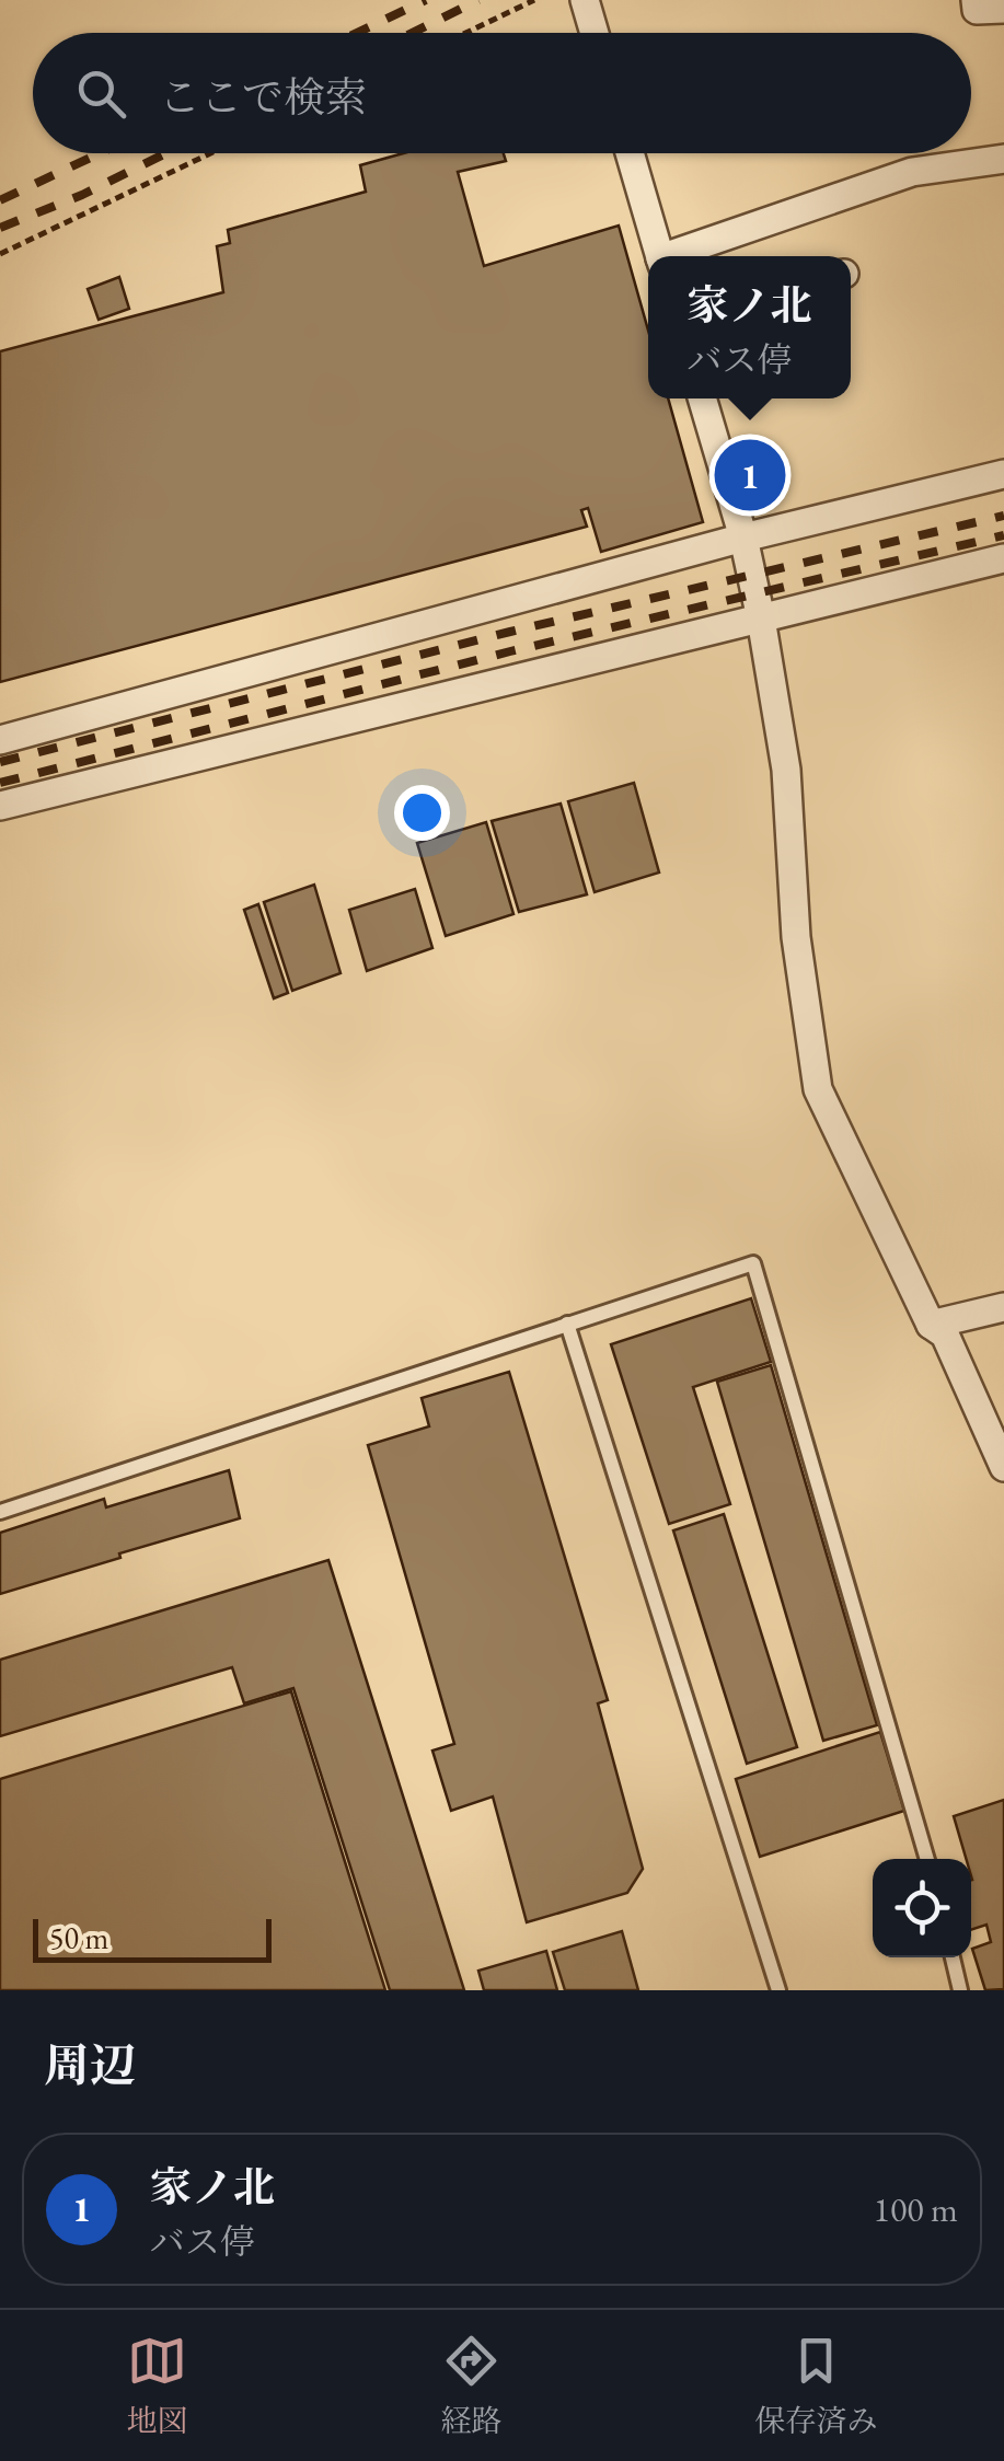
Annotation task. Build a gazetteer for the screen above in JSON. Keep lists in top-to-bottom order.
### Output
{
  "scale_bar": "50 m",
  "page": {
    "search": "ここで検索",
    "popup": ["家ノ北", "バス停"],
    "pins": "1",
    "scale": "50 m",
    "heading": "周辺",
    "list": [
      {
        "mark": "1",
        "name": "家ノ北",
        "note": "バス停",
        "value": "100 m"
      }
    ],
    "nav": ["地図", "経路", "保存済み"]
  }
}
